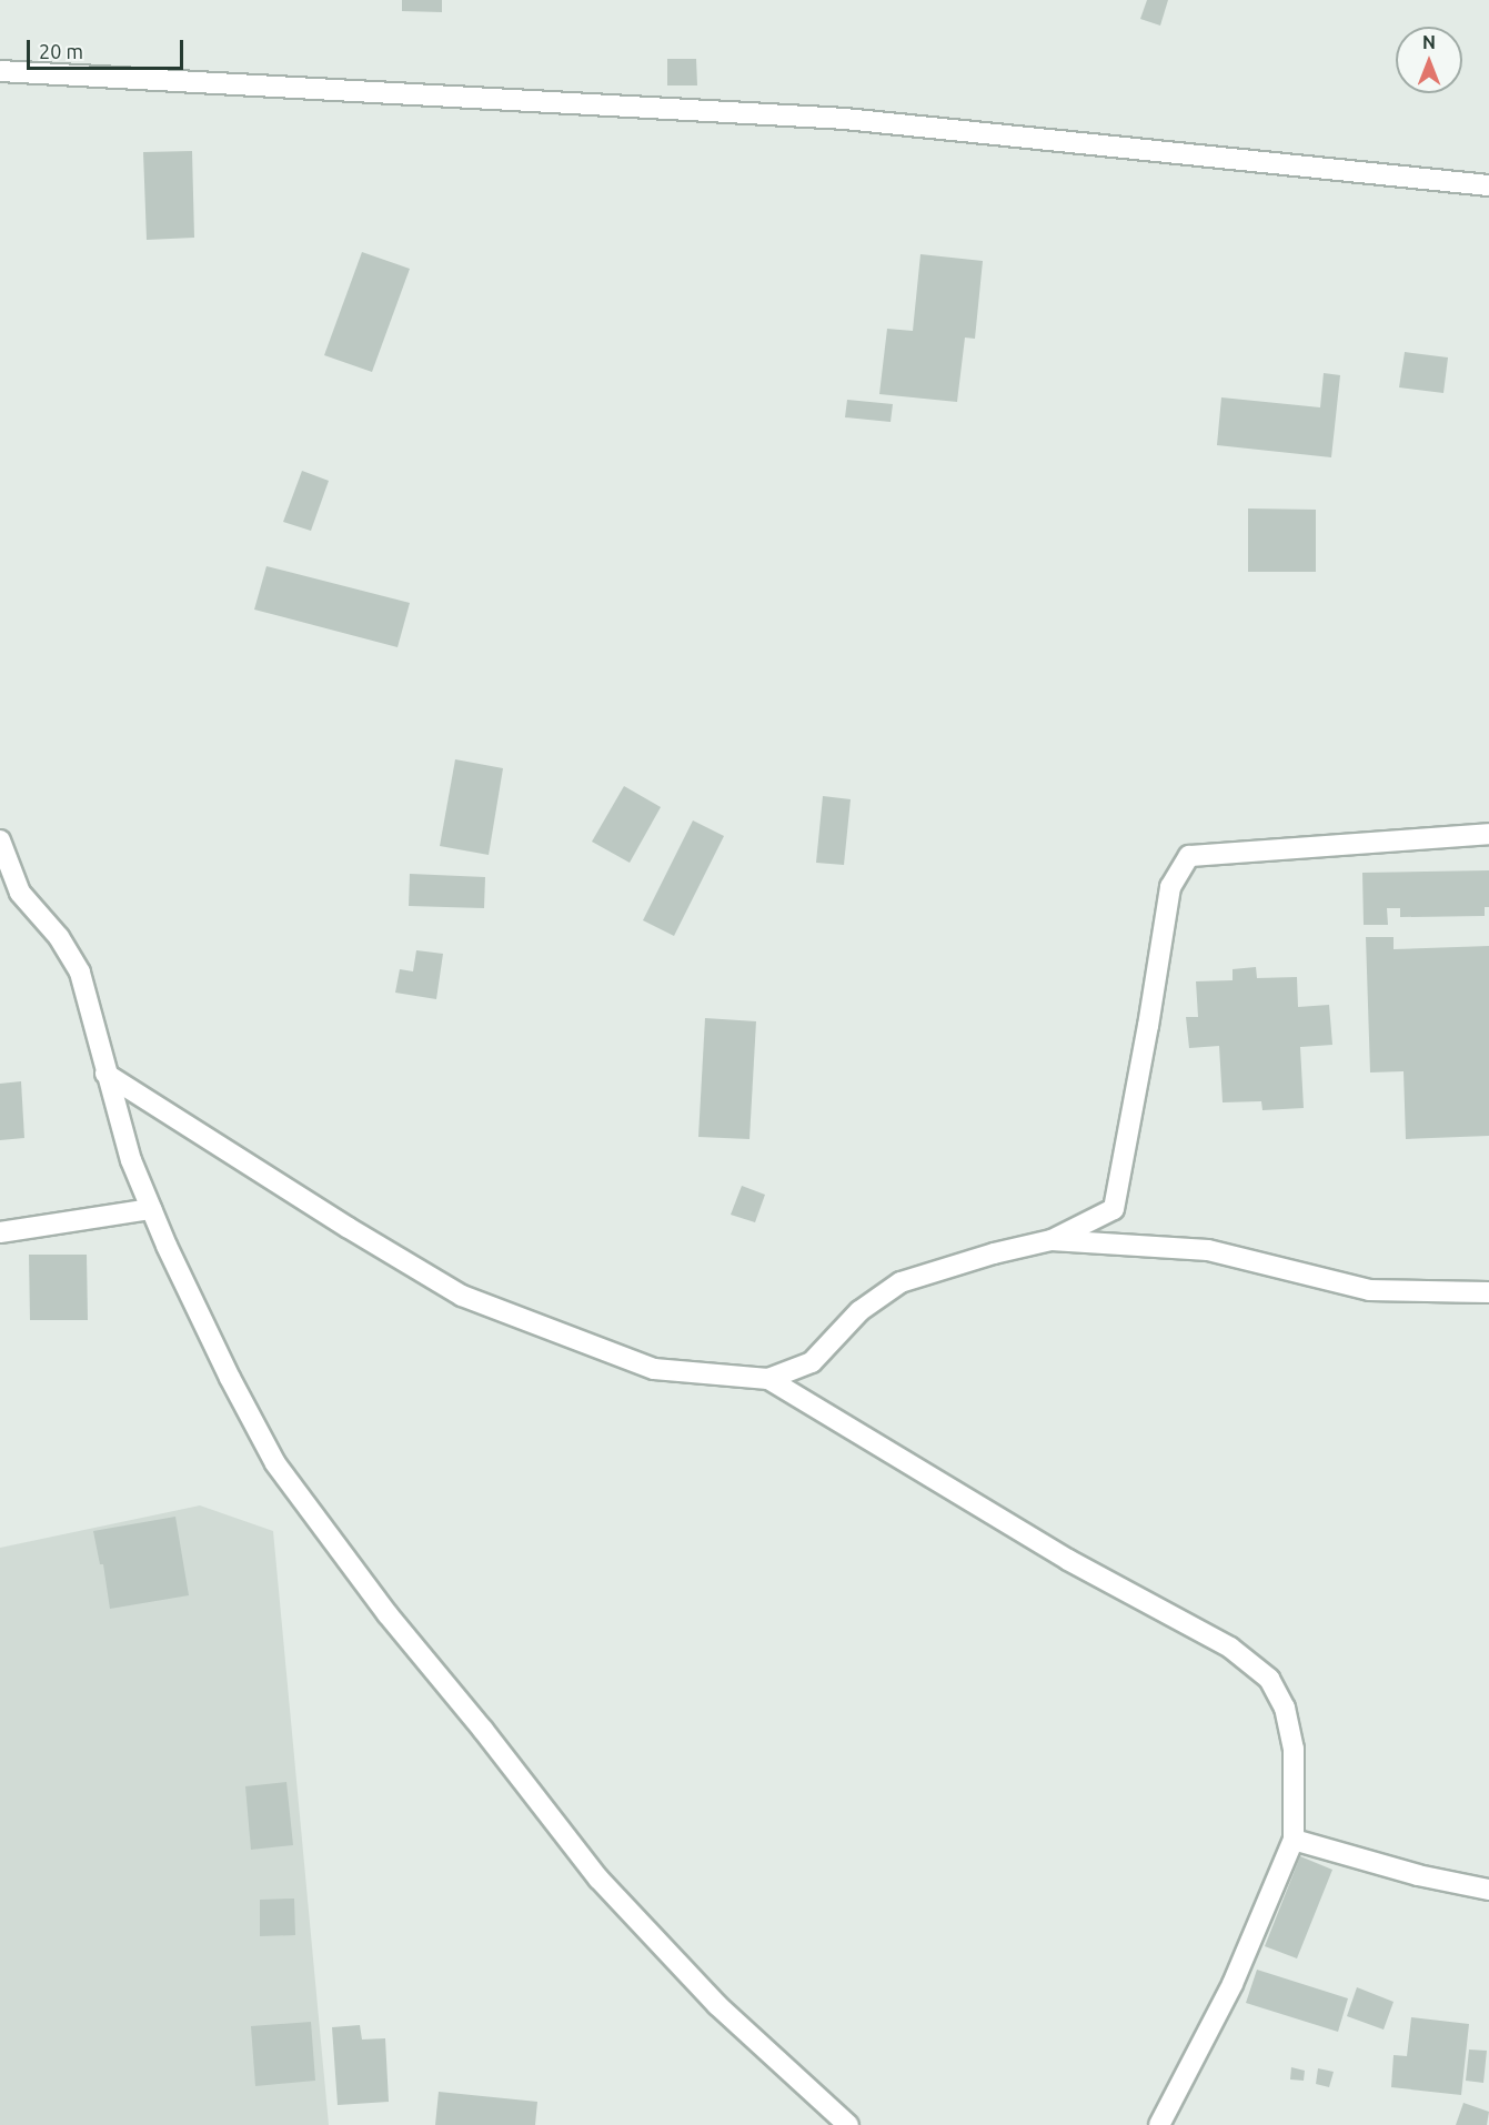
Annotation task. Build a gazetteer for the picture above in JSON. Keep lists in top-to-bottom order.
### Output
{
  "scale_bar": "20 m",
  "north": "top"
}
